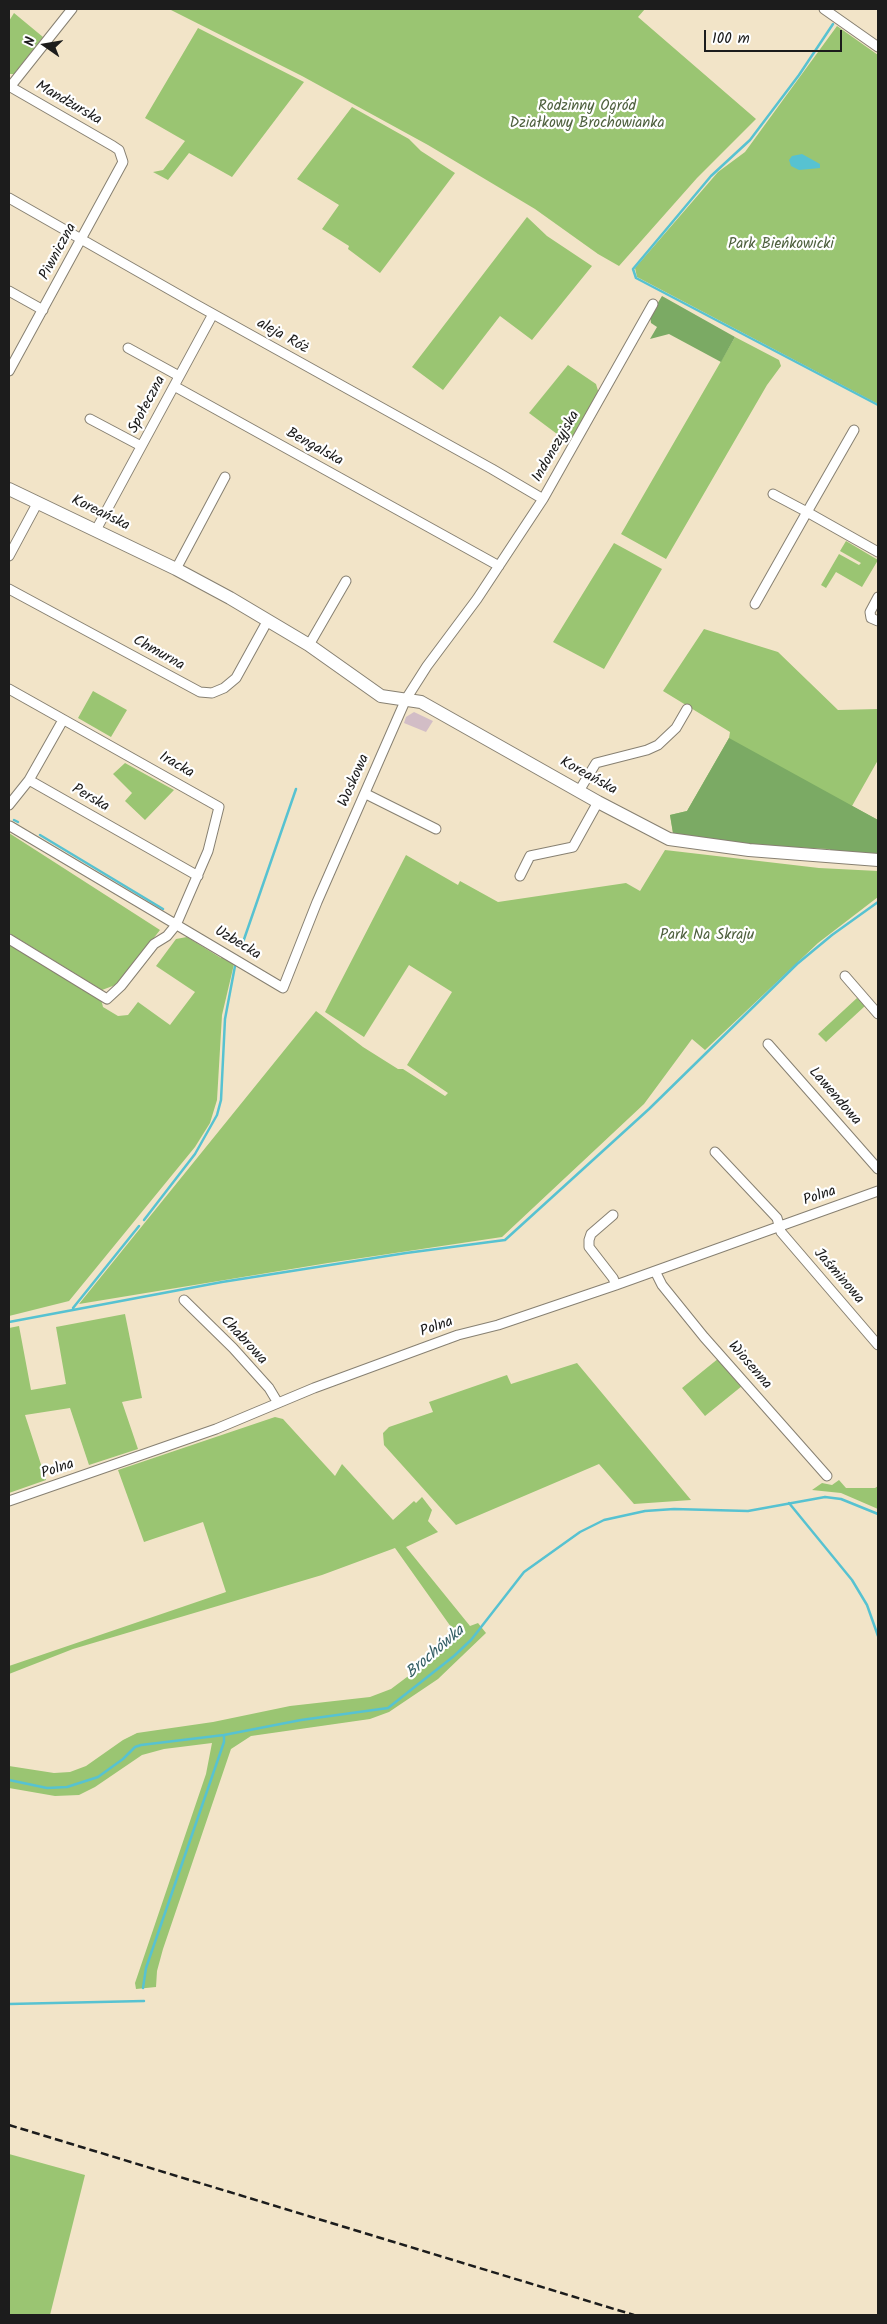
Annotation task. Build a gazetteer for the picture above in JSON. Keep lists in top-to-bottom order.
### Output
{
  "streets": {
    "street": [
      "Mandżurska",
      "Piwniczna",
      "aleja Róż",
      "Społeczna",
      "Indonezyjska",
      "Bengalska",
      "Koreańska",
      "Chmurna",
      "Iracka",
      "Woskowa",
      "Perska",
      "Uzbecka",
      "Lawendowa",
      "Polna",
      "Jaśminowa",
      "Chabrowa",
      "Wiosenna"
    ]
  },
  "crossings": [
    ["Mandżurska", "Piwniczna"],
    ["Piwniczna", "aleja Róż"],
    ["aleja Róż", "Społeczna"],
    ["aleja Róż", "Indonezyjska"],
    ["Społeczna", "Bengalska"],
    ["Społeczna", "Koreańska"],
    ["Indonezyjska", "Bengalska"],
    ["Indonezyjska", "Woskowa"],
    ["Koreańska", "Chmurna"],
    ["Koreańska", "Woskowa"],
    ["Iracka", "Perska"],
    ["Iracka", "Uzbecka"],
    ["Woskowa", "Uzbecka"],
    ["Polna", "Jaśminowa"],
    ["Polna", "Chabrowa"],
    ["Polna", "Wiosenna"]
  ],
  "water": ["Brochówka"],
  "parks": ["Rodzinny Ogród Działkowy Brochowianka", "Park Bieńkowicki", "Park Na Skraju"],
  "scale_bar": "100 m",
  "north": "left"
}
